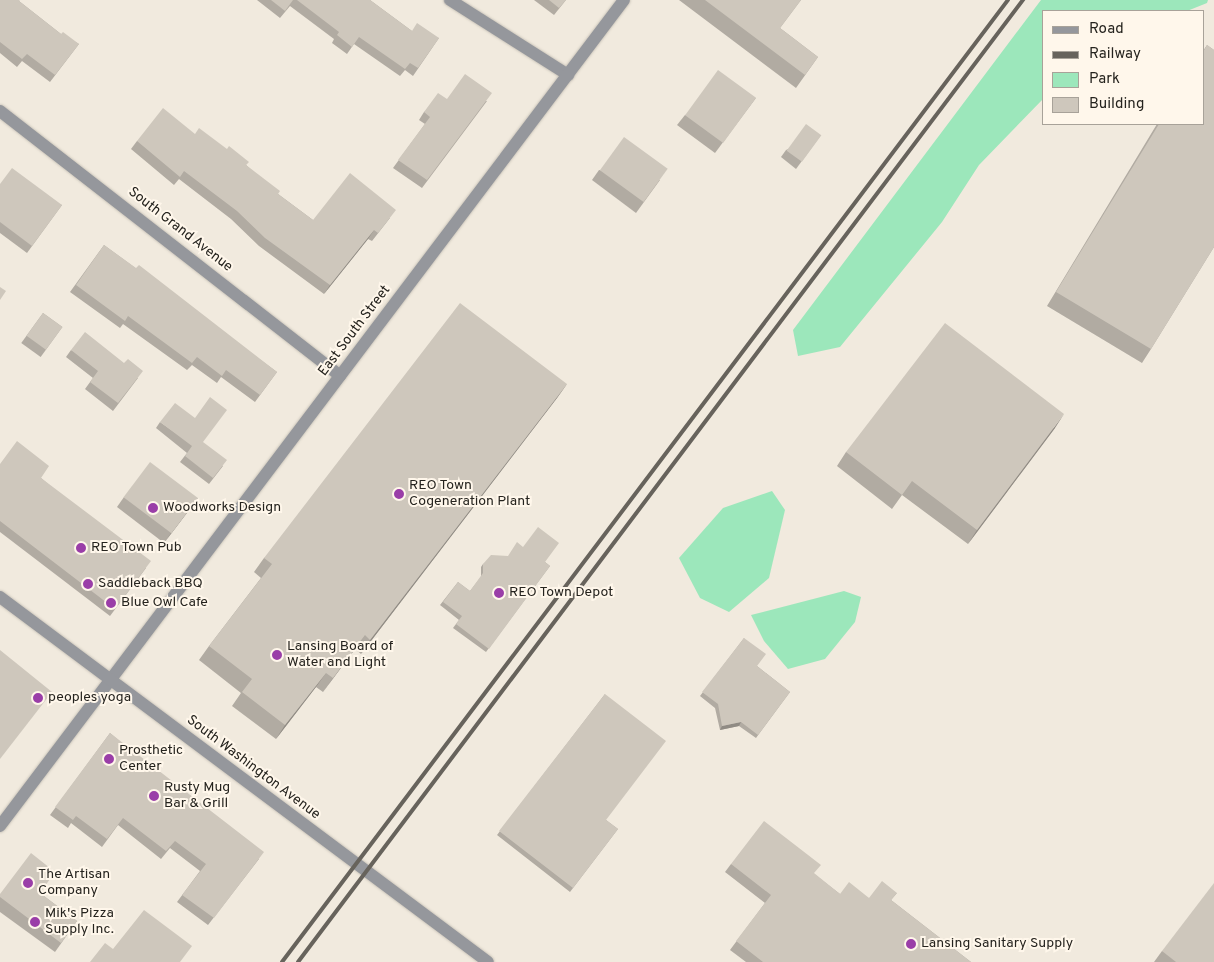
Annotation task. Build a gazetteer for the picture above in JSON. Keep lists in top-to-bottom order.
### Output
{
  "streets": {
    "street": ["South Grand Avenue", "East South Street", "South Washington Avenue"]
  },
  "crossings": [
    ["South Grand Avenue", "East South Street"],
    ["East South Street", "South Washington Avenue"]
  ],
  "places": [
    "REO Town Cogeneration Plant",
    "Woodworks Design",
    "REO Town Pub",
    "Saddleback BBQ",
    "REO Town Depot",
    "Blue Owl Cafe",
    "Lansing Board of Water and Light",
    "peoples yoga",
    "Prosthetic Center",
    "Rusty Mug Bar & Grill",
    "The Artisan Company",
    "Mik's Pizza Supply Inc.",
    "Lansing Sanitary Supply"
  ],
  "legend": [
    "Road",
    "Railway",
    "Park",
    "Building"
  ]
}
